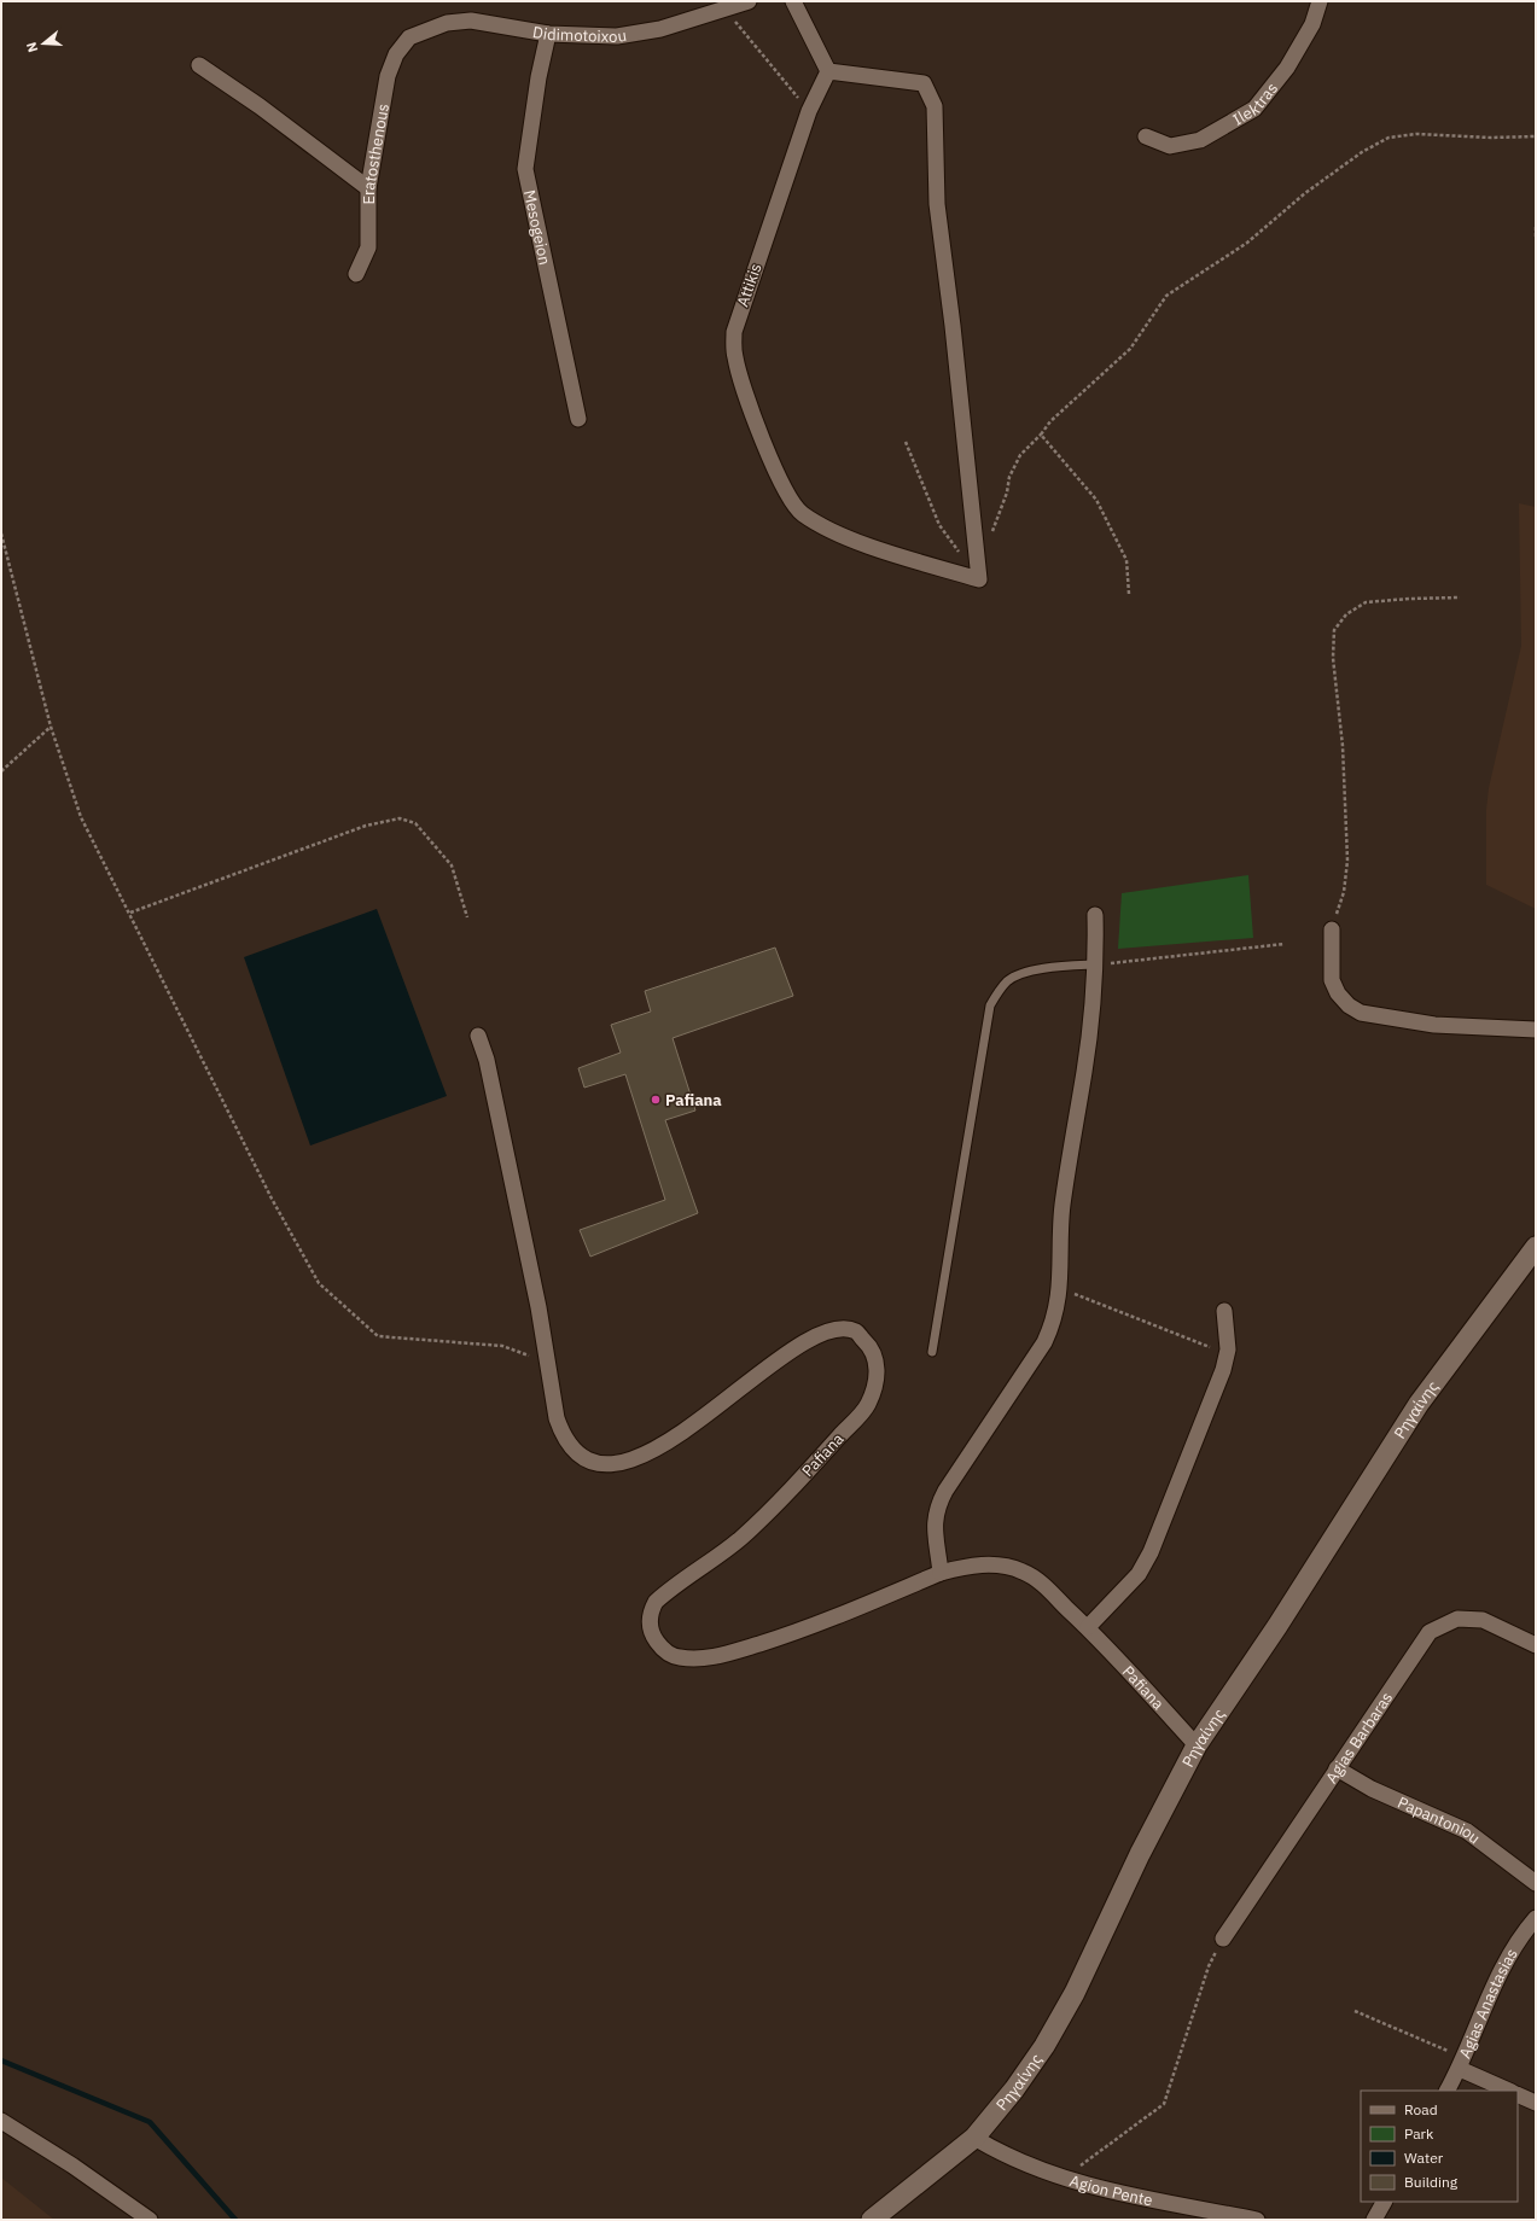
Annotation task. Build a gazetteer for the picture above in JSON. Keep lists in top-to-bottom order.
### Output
{
  "streets": {
    "street": [
      "Didimotoixou",
      "Ilektras",
      "Eratosthenous",
      "Mesogeion",
      "Attikis",
      "Ρηγαίνης",
      "Pafiana",
      "Agias Barbaras",
      "Papantoniou",
      "Agias Anastasias",
      "Agion Pente"
    ]
  },
  "crossings": [
    ["Didimotoixou", "Eratosthenous"],
    ["Didimotoixou", "Mesogeion"],
    ["Ρηγαίνης", "Pafiana"],
    ["Ρηγαίνης", "Agion Pente"],
    ["Agias Barbaras", "Papantoniou"]
  ],
  "places": ["Pafiana"],
  "legend": [
    "Road",
    "Park",
    "Water",
    "Building"
  ],
  "north": "left"
}
